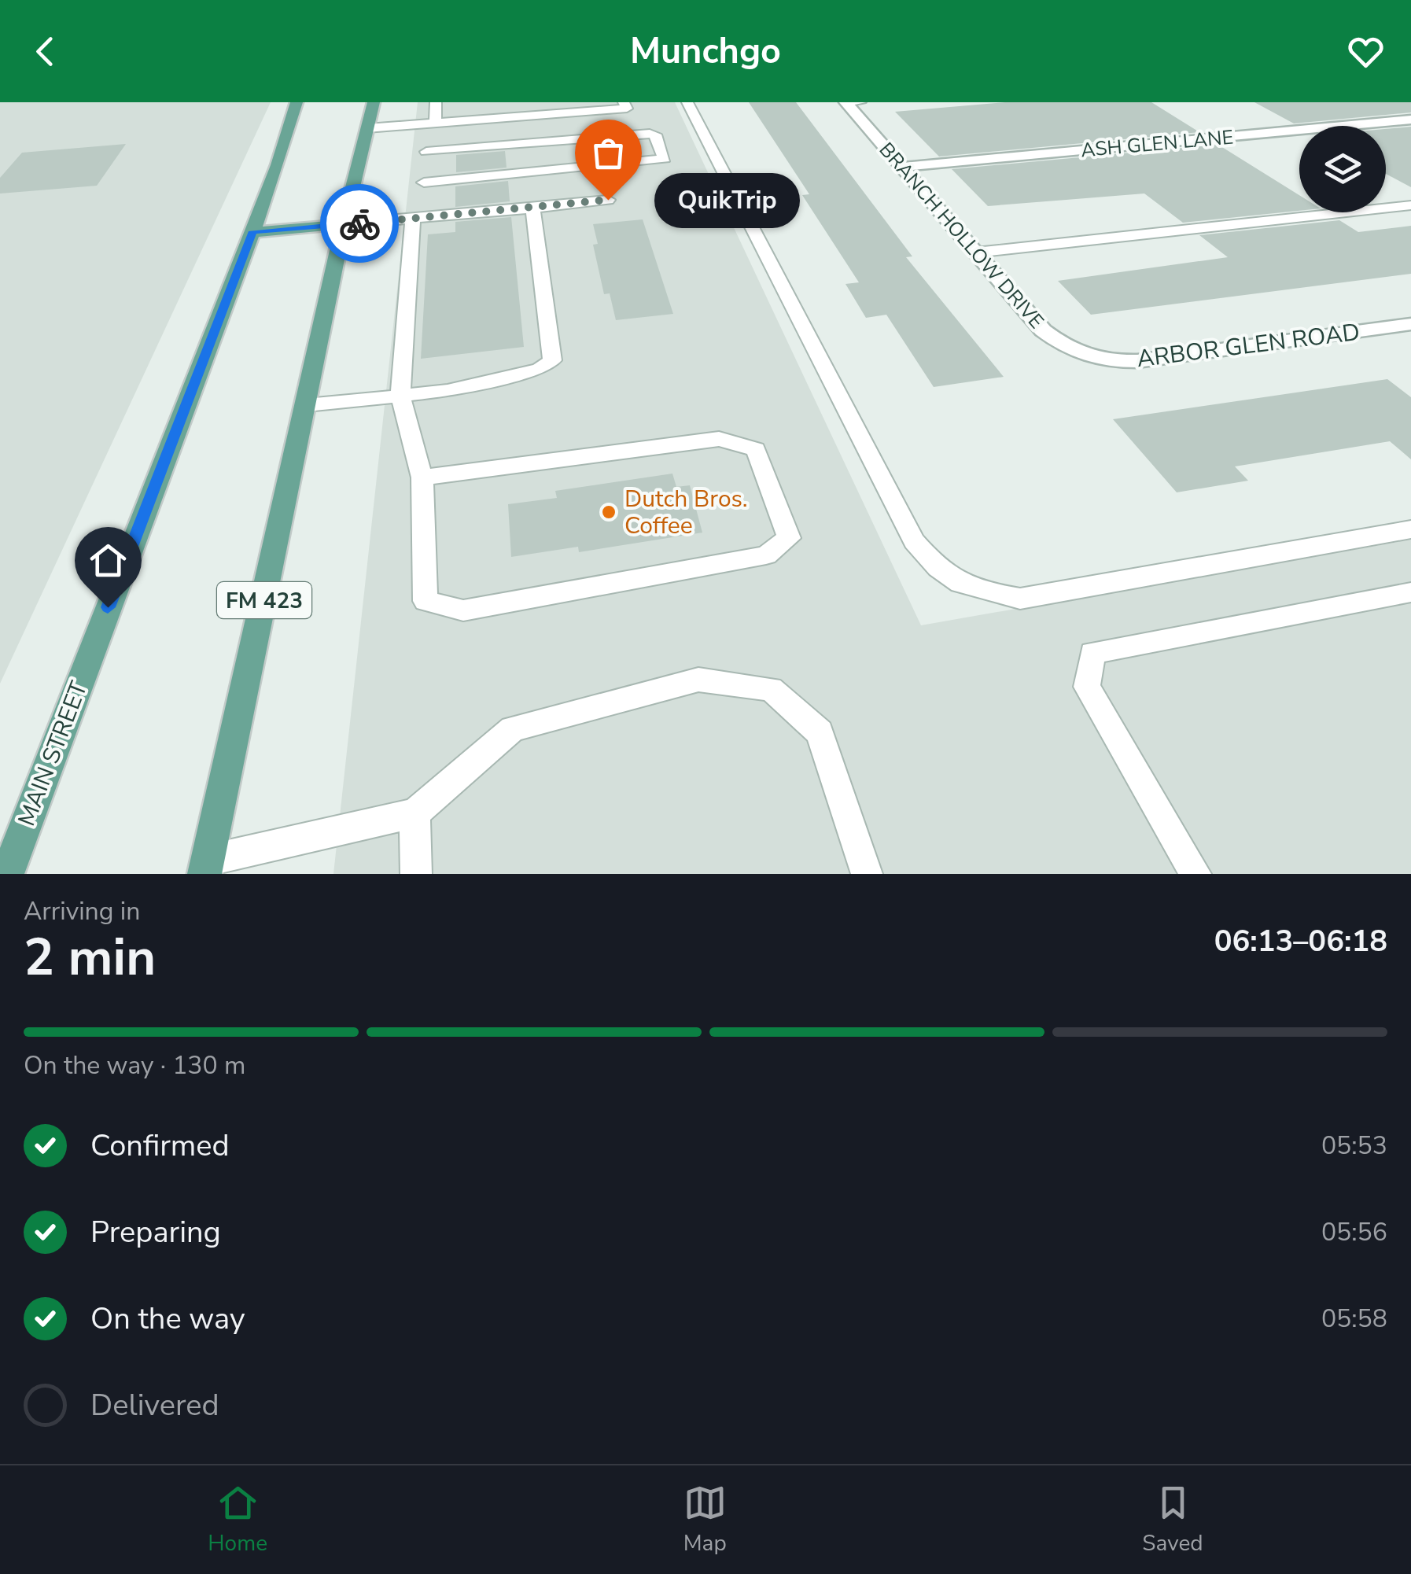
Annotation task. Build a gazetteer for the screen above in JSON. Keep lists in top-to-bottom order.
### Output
{
  "streets": {
    "main road": ["FM 423", "MAIN STREET"],
    "street": ["ASH GLEN LANE", "BRANCH HOLLOW DRIVE", "ARBOR GLEN ROAD"]
  },
  "crossings": [
    ["ASH GLEN LANE", "BRANCH HOLLOW DRIVE"],
    ["BRANCH HOLLOW DRIVE", "ARBOR GLEN ROAD"]
  ],
  "places": ["QuikTrip", "Dutch Bros. Coffee"],
  "page": {
    "header": "Munchgo",
    "bubble": "QuikTrip",
    "heading": ["2 min", "Arriving in", "06:13–06:18"],
    "bar": "On the way · 130 m",
    "list": [
      ["Confirmed", "05:53"],
      ["Preparing", "05:56"],
      ["On the way", "05:58"],
      "Delivered"
    ],
    "tabs": ["Home", "Map", "Saved"]
  }
}
